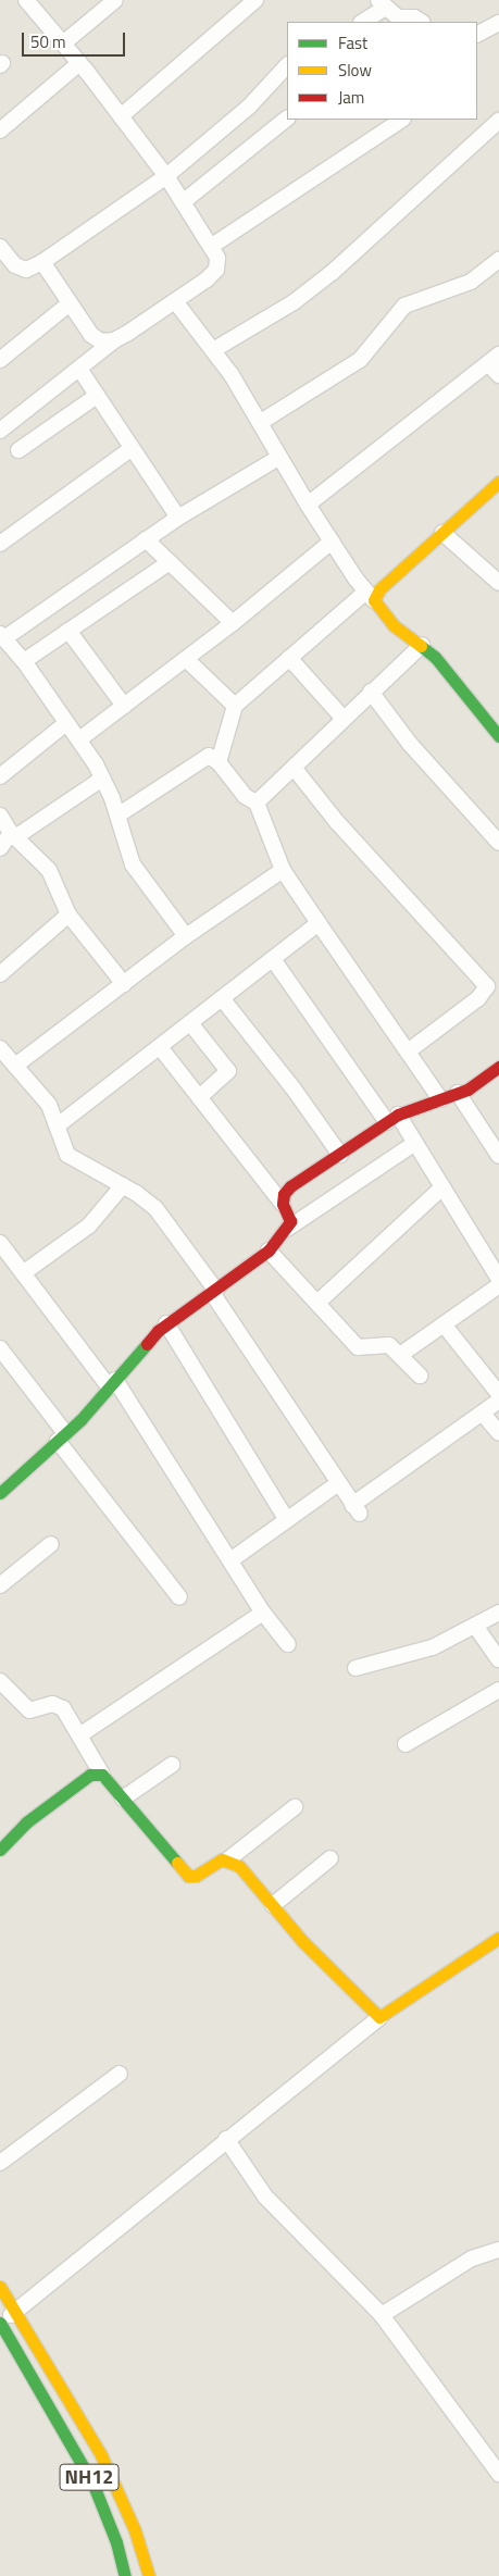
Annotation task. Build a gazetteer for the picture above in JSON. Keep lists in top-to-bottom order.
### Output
{
  "streets": {
    "main road": ["NH12"]
  },
  "legend": ["Fast", "Slow", "Jam"],
  "scale_bar": "50 m"
}
